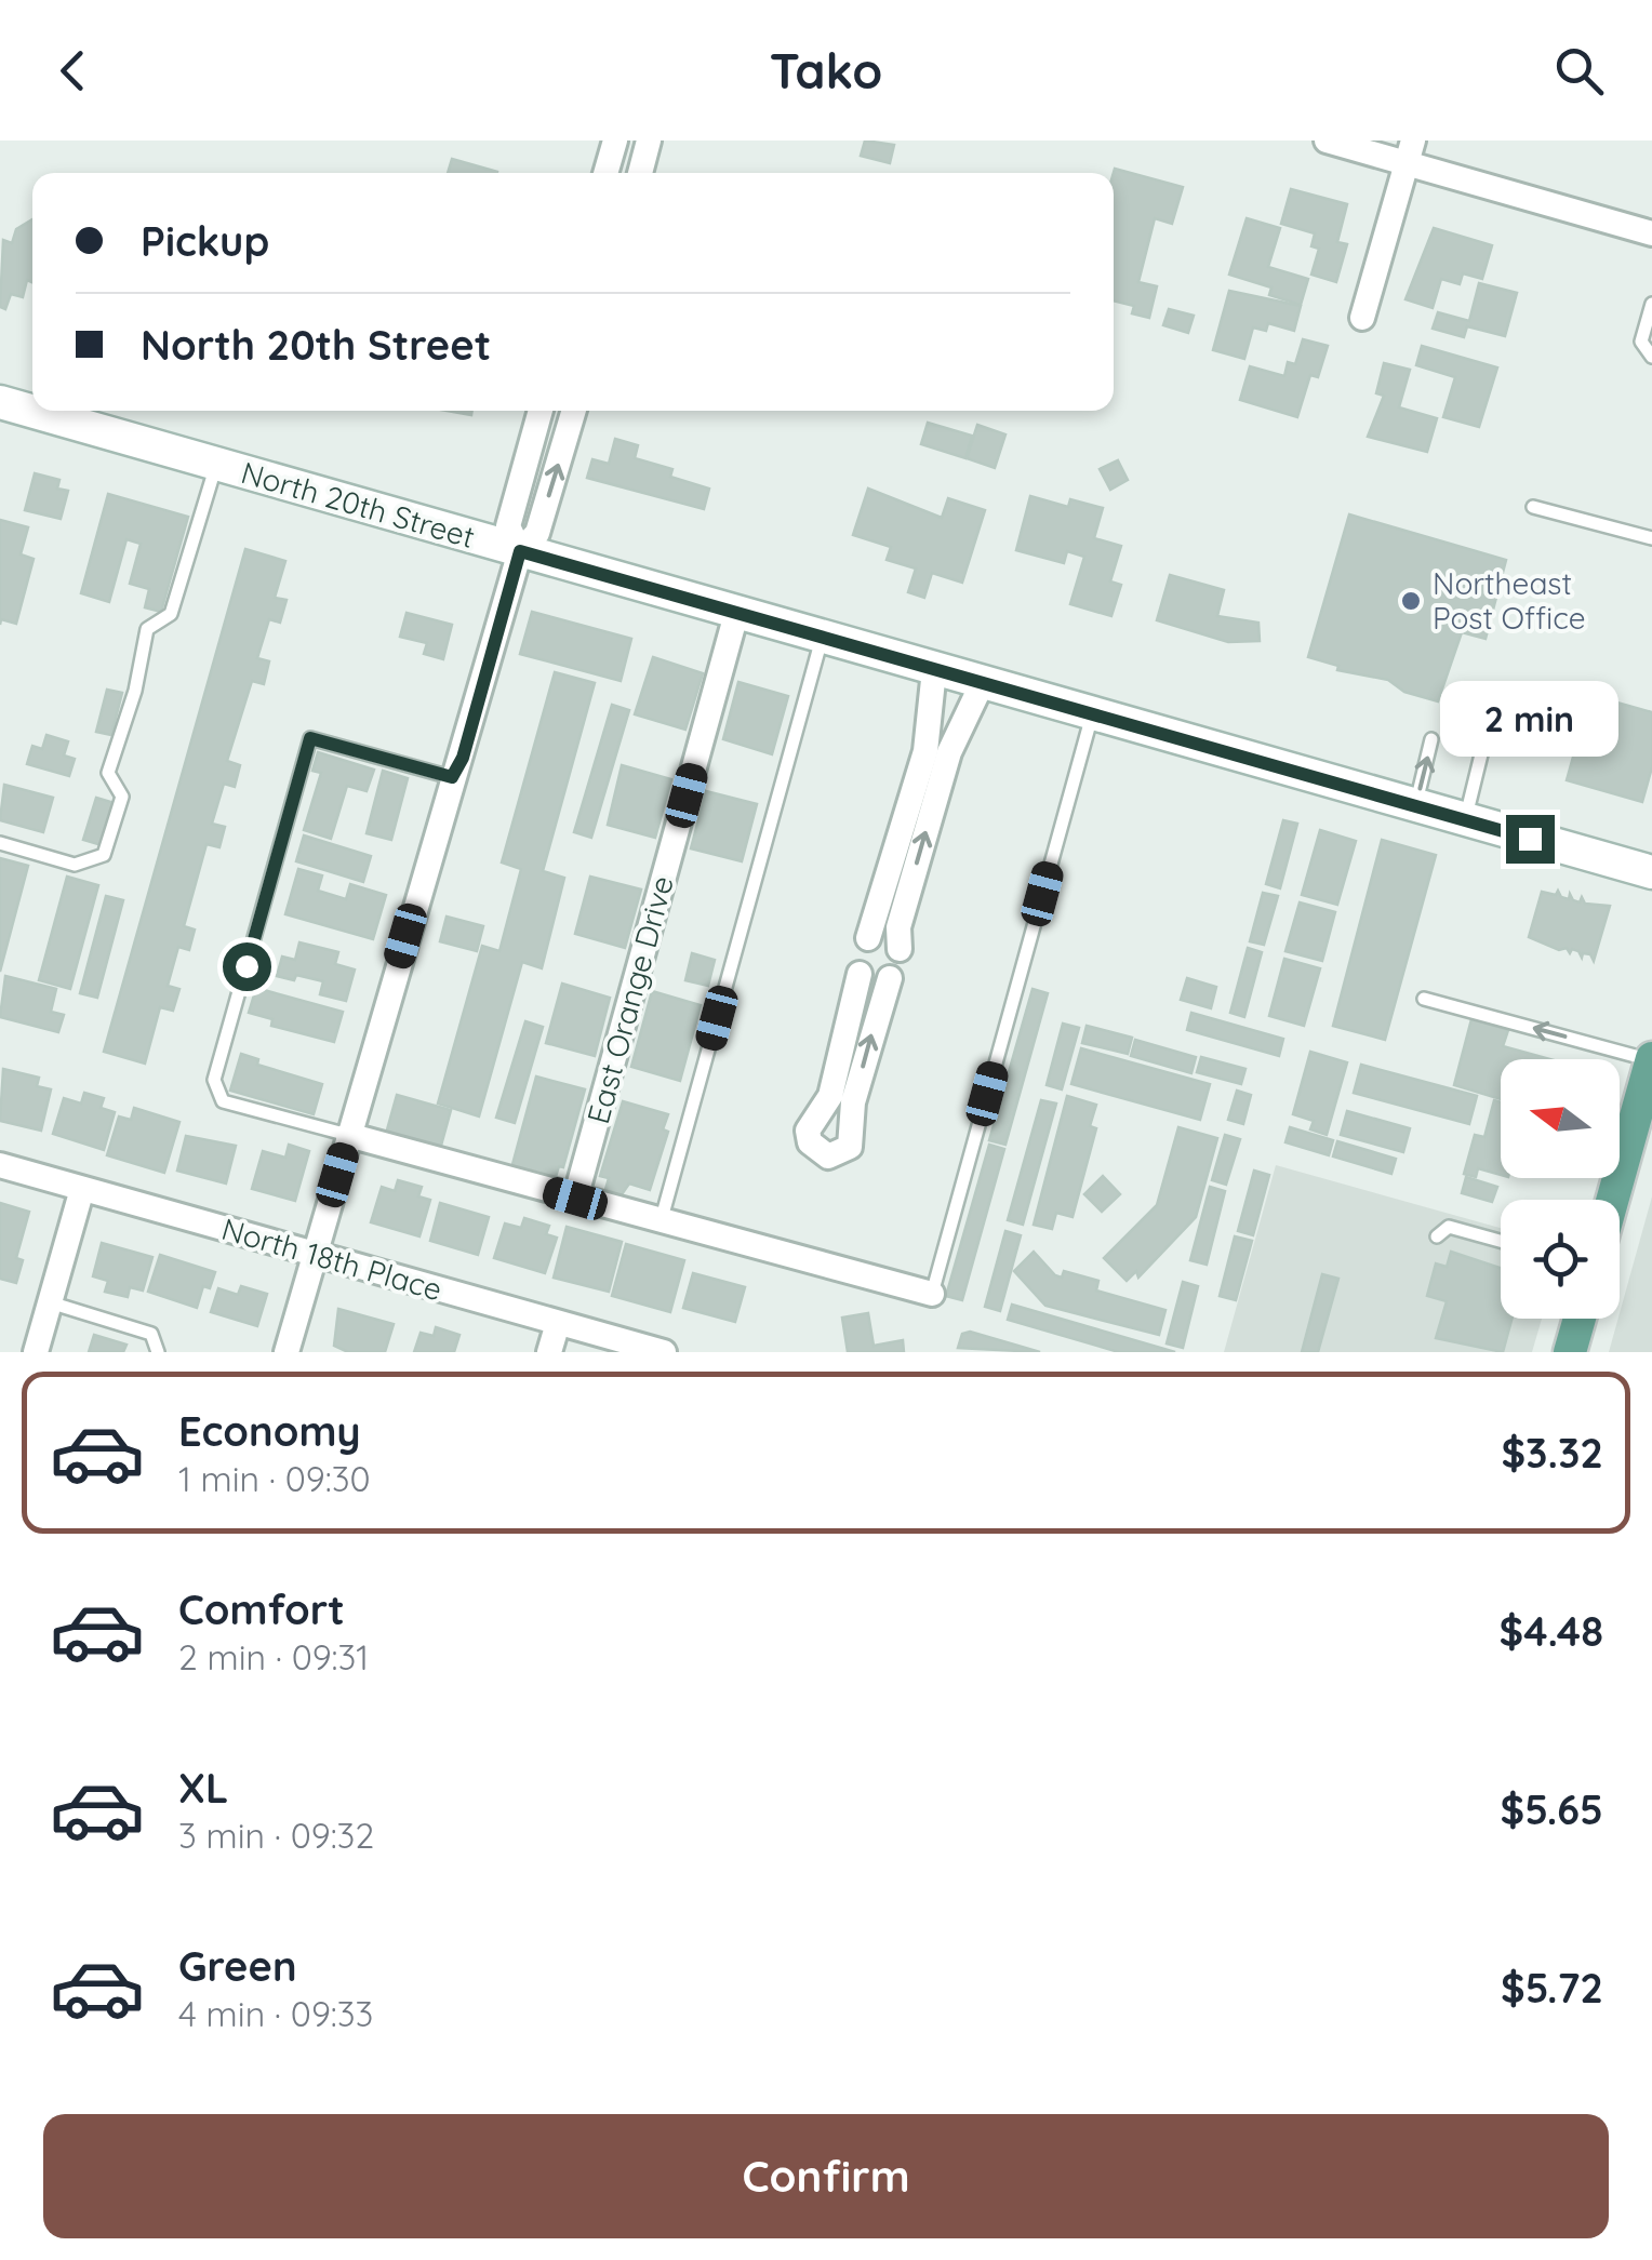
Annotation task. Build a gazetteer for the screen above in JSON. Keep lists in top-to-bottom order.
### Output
{
  "streets": {
    "street": ["North 20th Street", "East Orange Drive", "North 18th Place"]
  },
  "crossings": [
    ["North 20th Street", "East Orange Drive"]
  ],
  "places": ["Northeast Post Office"],
  "north": "left",
  "page": {
    "header": "Tako",
    "banner": ["Pickup", "North 20th Street"],
    "bubble": "2 min",
    "list": [
      {
        "name": "Economy",
        "note": "1 min · 09:30",
        "value": "$3.32"
      },
      {
        "name": "Comfort",
        "note": "2 min · 09:31",
        "value": "$4.48"
      },
      {
        "name": "XL",
        "note": "3 min · 09:32",
        "value": "$5.65"
      },
      {
        "name": "Green",
        "note": "4 min · 09:33",
        "value": "$5.72"
      }
    ],
    "buttons": "Confirm"
  }
}
